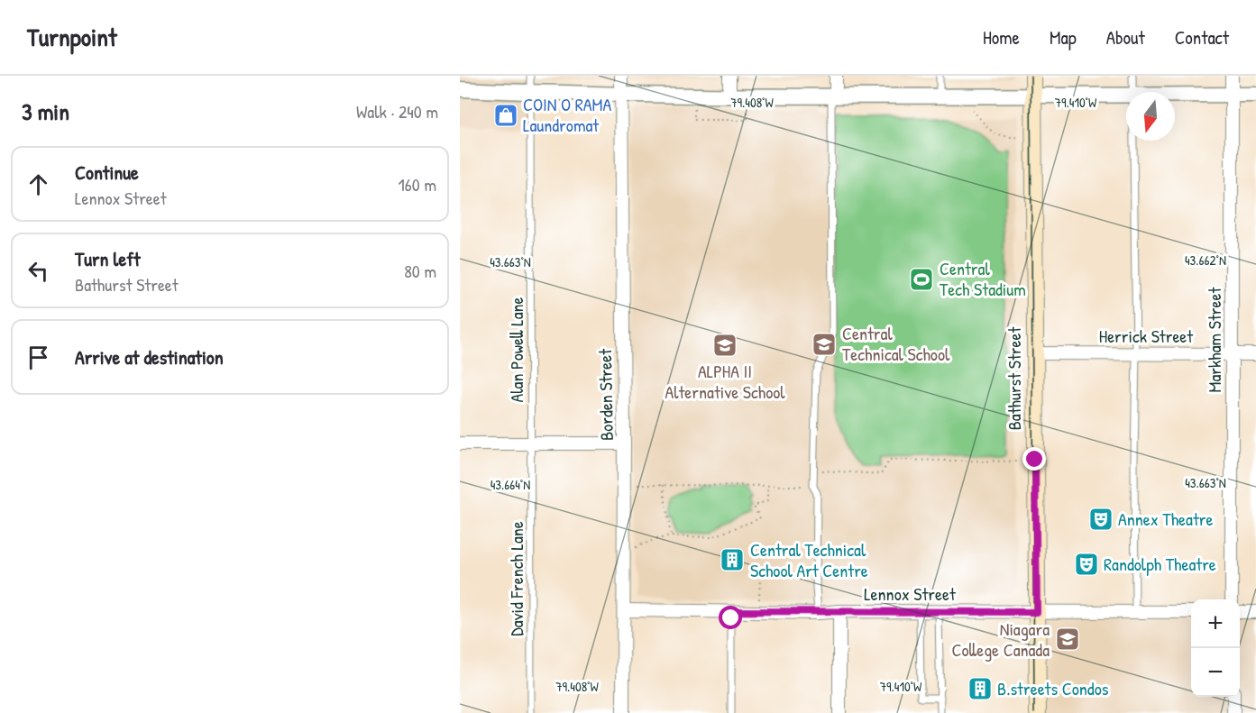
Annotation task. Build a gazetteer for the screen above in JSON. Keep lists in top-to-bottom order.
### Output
{
  "streets": {
    "main road": ["Bathurst Street"],
    "street": [
      "Herrick Street",
      "Markham Street",
      "Borden Street",
      "Lennox Street"
    ],
    "lane": ["Alan Powell Lane", "David French Lane"]
  },
  "crossings": [
    ["Herrick Street", "Markham Street"],
    ["Herrick Street", "Bathurst Street"],
    ["Alan Powell Lane", "David French Lane"],
    ["Bathurst Street", "Lennox Street"],
    ["Borden Street", "Lennox Street"]
  ],
  "places": {
    "shop": ["COIN O RAMA Laundromat"],
    "sports": ["Central Tech Stadium"],
    "school or university": ["Central Technical School", "ALPHA II Alternative School", "Niagara College Canada"],
    "theatre": ["Annex Theatre", "Randolph Theatre"],
    "building": ["Central Technical School Art Centre", "B.streets Condos"]
  },
  "north": "bottom",
  "page": {
    "header": "Turnpoint",
    "nav": [
      "Home",
      "Map",
      "About",
      "Contact"
    ],
    "heading": ["3 min", "Walk · 240 m"],
    "list": [
      ["Continue", "Lennox Street", "160 m"],
      ["Turn left", "Bathurst Street", "80 m"],
      "Arrive at destination"
    ],
    "map_buttons": ["+", "−"]
  },
  "coordinates": [
    "79.408°W",
    "79.410°W",
    "43.662°N",
    "43.663°N",
    "43.664°N"
  ]
}
